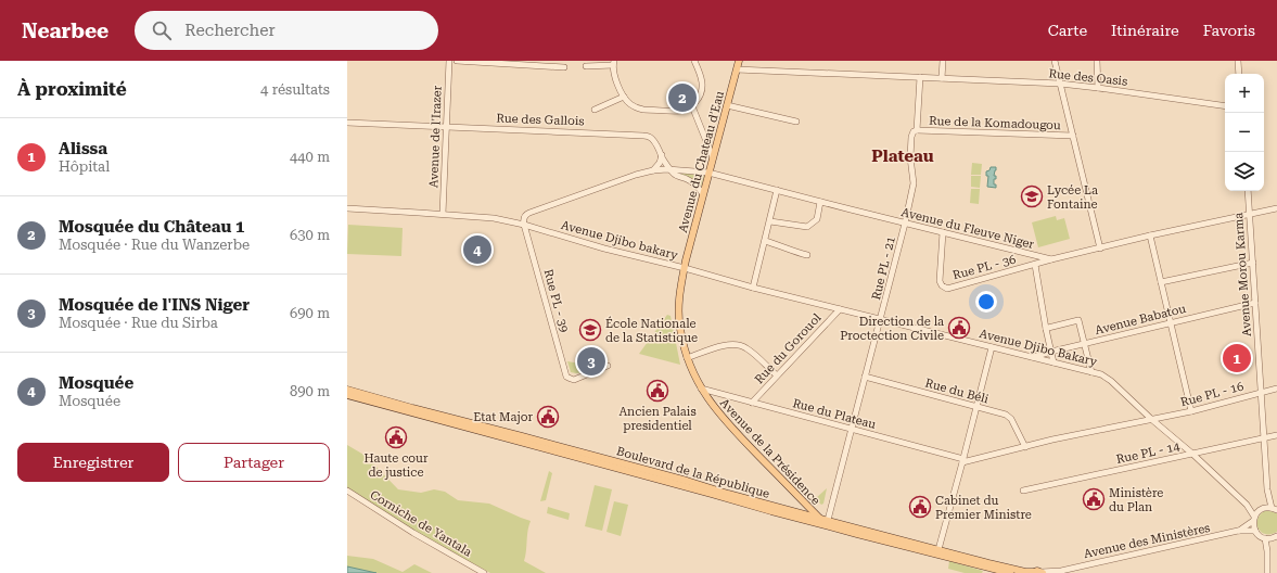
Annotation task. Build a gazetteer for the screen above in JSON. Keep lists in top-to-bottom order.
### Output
{
  "streets": {
    "main road": ["Avenue du Chateau d'Eau", "Avenue de la Présidence", "Boulevard de la République"],
    "street": [
      "Rue des Oasis",
      "Rue des Gallois",
      "Rue de la Komadougou",
      "Avenue de l'Irazer",
      "Avenue du Fleuve Niger",
      "Avenue Djibo bakary",
      "Rue PL - 36",
      "Rue PL - 21",
      "Avenue Morou Karma",
      "Rue PL - 39",
      "Avenue Babatou",
      "Avenue Djibo Bakary",
      "Rue du Gorouol",
      "Rue du Béli",
      "Rue PL - 16",
      "Rue du Plateau",
      "Rue PL - 14",
      "Corniche de Yantala",
      "Avenue des Ministères"
    ]
  },
  "crossings": [
    ["Rue des Oasis", "Rue de la Komadougou"],
    ["Rue des Oasis", "Avenue du Chateau d'Eau"],
    ["Rue des Gallois", "Avenue de l'Irazer"],
    ["Rue des Gallois", "Avenue du Chateau d'Eau"],
    ["Rue des Gallois", "Avenue du Fleuve Niger"],
    ["Rue de la Komadougou", "Rue PL - 21"],
    ["Avenue de l'Irazer", "Avenue Djibo bakary"],
    ["Avenue du Chateau d'Eau", "Avenue du Fleuve Niger"],
    ["Avenue du Chateau d'Eau", "Avenue Djibo bakary"],
    ["Avenue du Chateau d'Eau", "Avenue de la Présidence"],
    ["Avenue du Fleuve Niger", "Avenue Djibo bakary"],
    ["Avenue du Fleuve Niger", "Rue PL - 36"],
    ["Avenue du Fleuve Niger", "Rue PL - 21"],
    ["Avenue du Fleuve Niger", "Avenue Morou Karma"],
    ["Avenue du Fleuve Niger", "Rue PL - 39"],
    ["Avenue Djibo bakary", "Rue PL - 21"],
    ["Avenue Djibo bakary", "Rue PL - 39"],
    ["Avenue Djibo bakary", "Avenue Djibo Bakary"],
    ["Avenue Djibo bakary", "Rue du Gorouol"],
    ["Avenue Djibo bakary", "Avenue de la Présidence"],
    ["Rue PL - 21", "Avenue Djibo Bakary"],
    ["Rue PL - 21", "Rue du Béli"],
    ["Rue PL - 21", "Rue du Plateau"],
    ["Rue PL - 21", "Avenue de la Présidence"],
    ["Rue PL - 21", "Boulevard de la République"],
    ["Avenue Morou Karma", "Avenue Babatou"],
    ["Avenue Morou Karma", "Rue PL - 16"],
    ["Avenue Morou Karma", "Rue PL - 14"],
    ["Avenue Morou Karma", "Avenue des Ministères"],
    ["Avenue Babatou", "Avenue Djibo Bakary"],
    ["Avenue Djibo Bakary", "Rue PL - 16"],
    ["Avenue Djibo Bakary", "Rue du Plateau"],
    ["Avenue Djibo Bakary", "Rue PL - 14"],
    ["Rue du Gorouol", "Rue du Plateau"],
    ["Rue du Béli", "Rue du Plateau"],
    ["Rue PL - 16", "Rue du Plateau"],
    ["Rue du Plateau", "Avenue de la Présidence"],
    ["Avenue de la Présidence", "Boulevard de la République"],
    ["Boulevard de la République", "Avenue des Ministères"]
  ],
  "districts": ["Plateau"],
  "places": {
    "school or university": ["Lycée La Fontaine", "École Nationale de la Statistique"],
    "public building": [
      "Direction de la Proctection Civile",
      "Ancien Palais presidentiel",
      "Etat Major",
      "Haute cour de justice",
      "Ministère du Plan",
      "Cabinet du Premier Ministre"
    ]
  },
  "page": {
    "header": "Nearbee",
    "search": "Rechercher",
    "nav": ["Carte", "Itinéraire", "Favoris"],
    "heading": ["À proximité", "4 résultats"],
    "map_buttons": ["+", "−"],
    "pins": [
      "2",
      "4",
      "1",
      "3"
    ],
    "list": [
      {
        "mark": "1",
        "name": "Alissa",
        "note": "Hôpital",
        "value": "440 m"
      },
      {
        "mark": "2",
        "name": "Mosquée du Château 1",
        "note": "Mosquée · Rue du Wanzerbe",
        "value": "630 m"
      },
      {
        "mark": "3",
        "name": "Mosquée de l'INS Niger",
        "note": "Mosquée · Rue du Sirba",
        "value": "690 m"
      },
      {
        "mark": "4",
        "name": "Mosquée",
        "note": "Mosquée",
        "value": "890 m"
      }
    ],
    "buttons": ["Enregistrer", "Partager"]
  }
}
